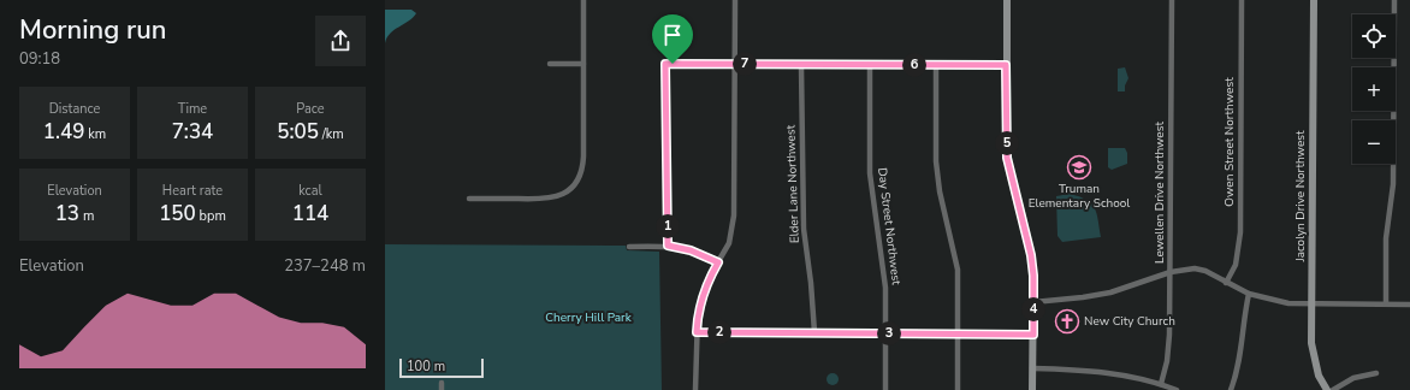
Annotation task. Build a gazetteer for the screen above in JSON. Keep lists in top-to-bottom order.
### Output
{
  "streets": {
    "street": [
      "Owen Street Northwest",
      "Elder Lane Northwest",
      "Lewellen Drive Northwest",
      "Jacolyn Drive Northwest",
      "Day Street Northwest"
    ]
  },
  "parks": ["Cherry Hill Park"],
  "places": {
    "school or university": ["Truman Elementary School"],
    "church": ["New City Church"]
  },
  "scale_bar": "100 m",
  "page": {
    "heading": ["Morning run", "09:18"],
    "map_buttons": ["+", "−"],
    "pins": [
      "7",
      "6",
      "5",
      "1",
      "4",
      "2",
      "3"
    ],
    "stats": [
      ["Distance", "1.49 km"],
      ["Time", "7:34"],
      ["Pace", "5:05 /km"],
      ["Elevation", "13 m"],
      ["Heart rate", "150 bpm"],
      ["kcal", "114"]
    ],
    "chart": ["Elevation", "237–248 m"],
    "scale": "100 m"
  }
}
